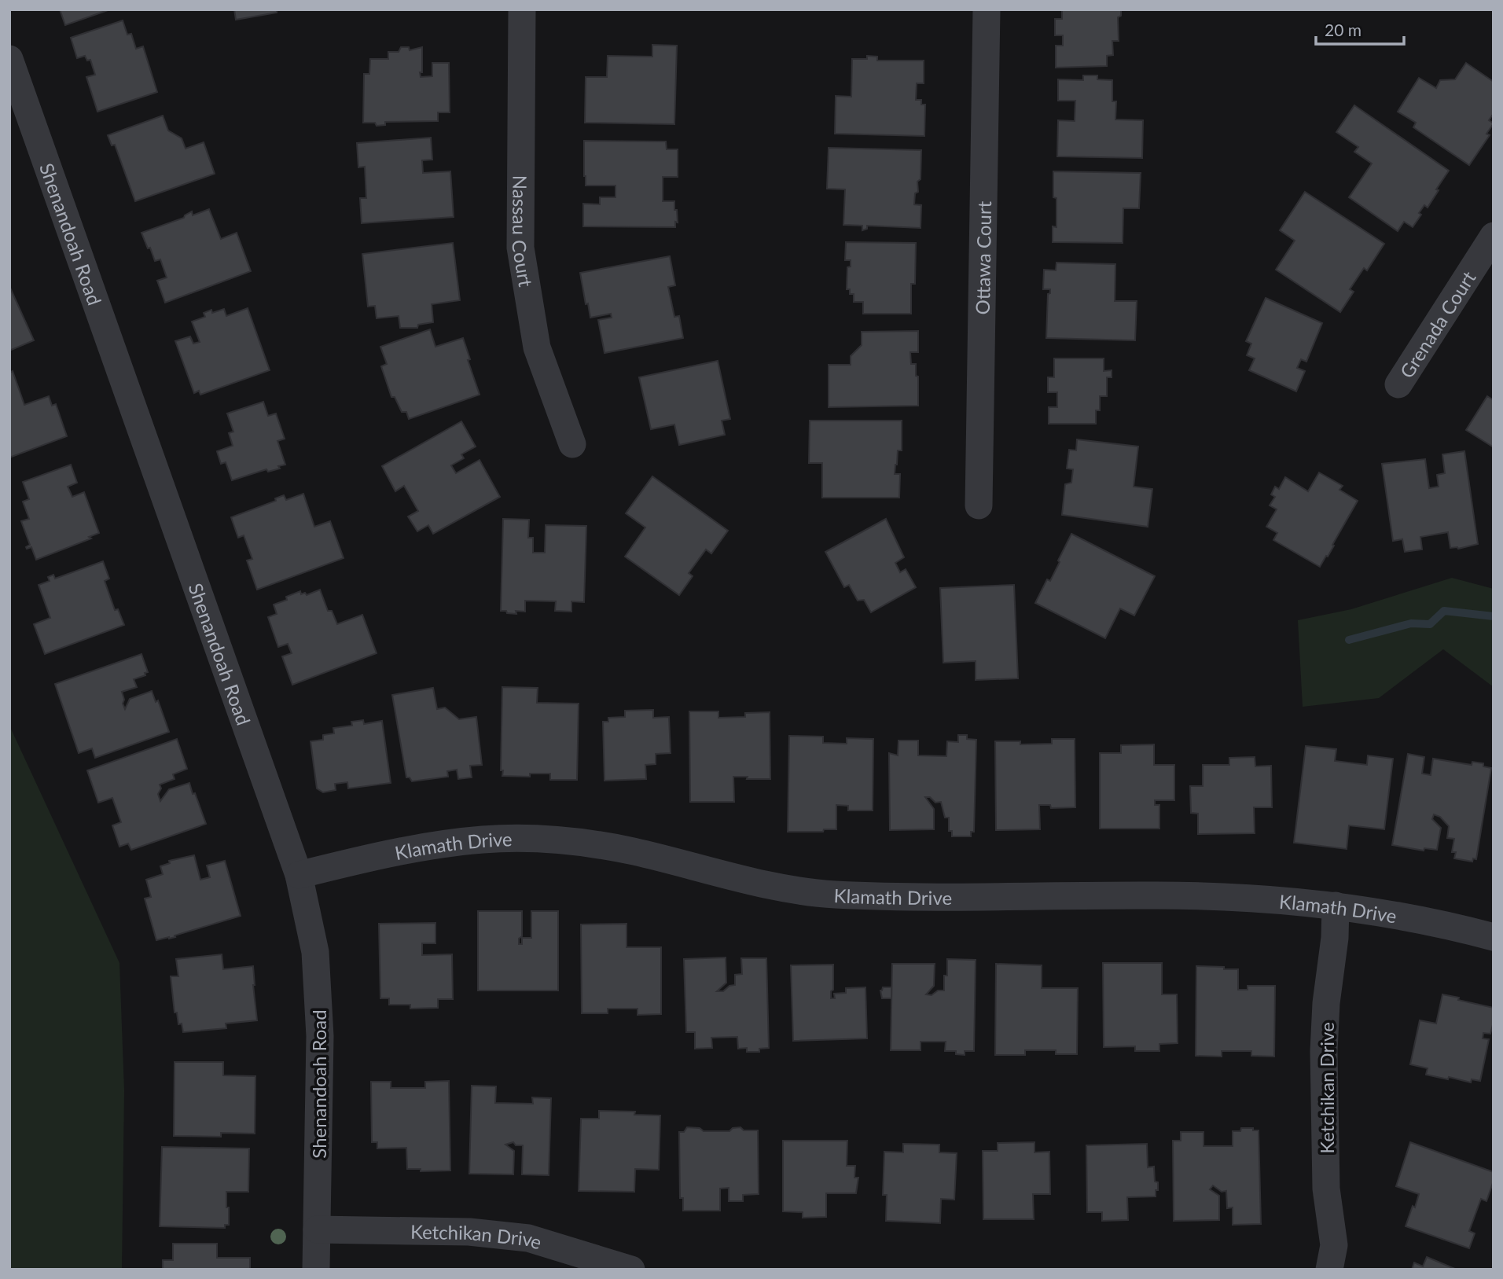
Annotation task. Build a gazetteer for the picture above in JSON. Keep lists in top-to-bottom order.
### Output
{
  "streets": {
    "street": [
      "Nassau Court",
      "Shenandoah Road",
      "Ottawa Court",
      "Grenada Court",
      "Klamath Drive",
      "Ketchikan Drive"
    ]
  },
  "crossings": [
    ["Shenandoah Road", "Klamath Drive"],
    ["Shenandoah Road", "Ketchikan Drive"],
    ["Klamath Drive", "Ketchikan Drive"]
  ],
  "scale_bar": "20 m"
}
